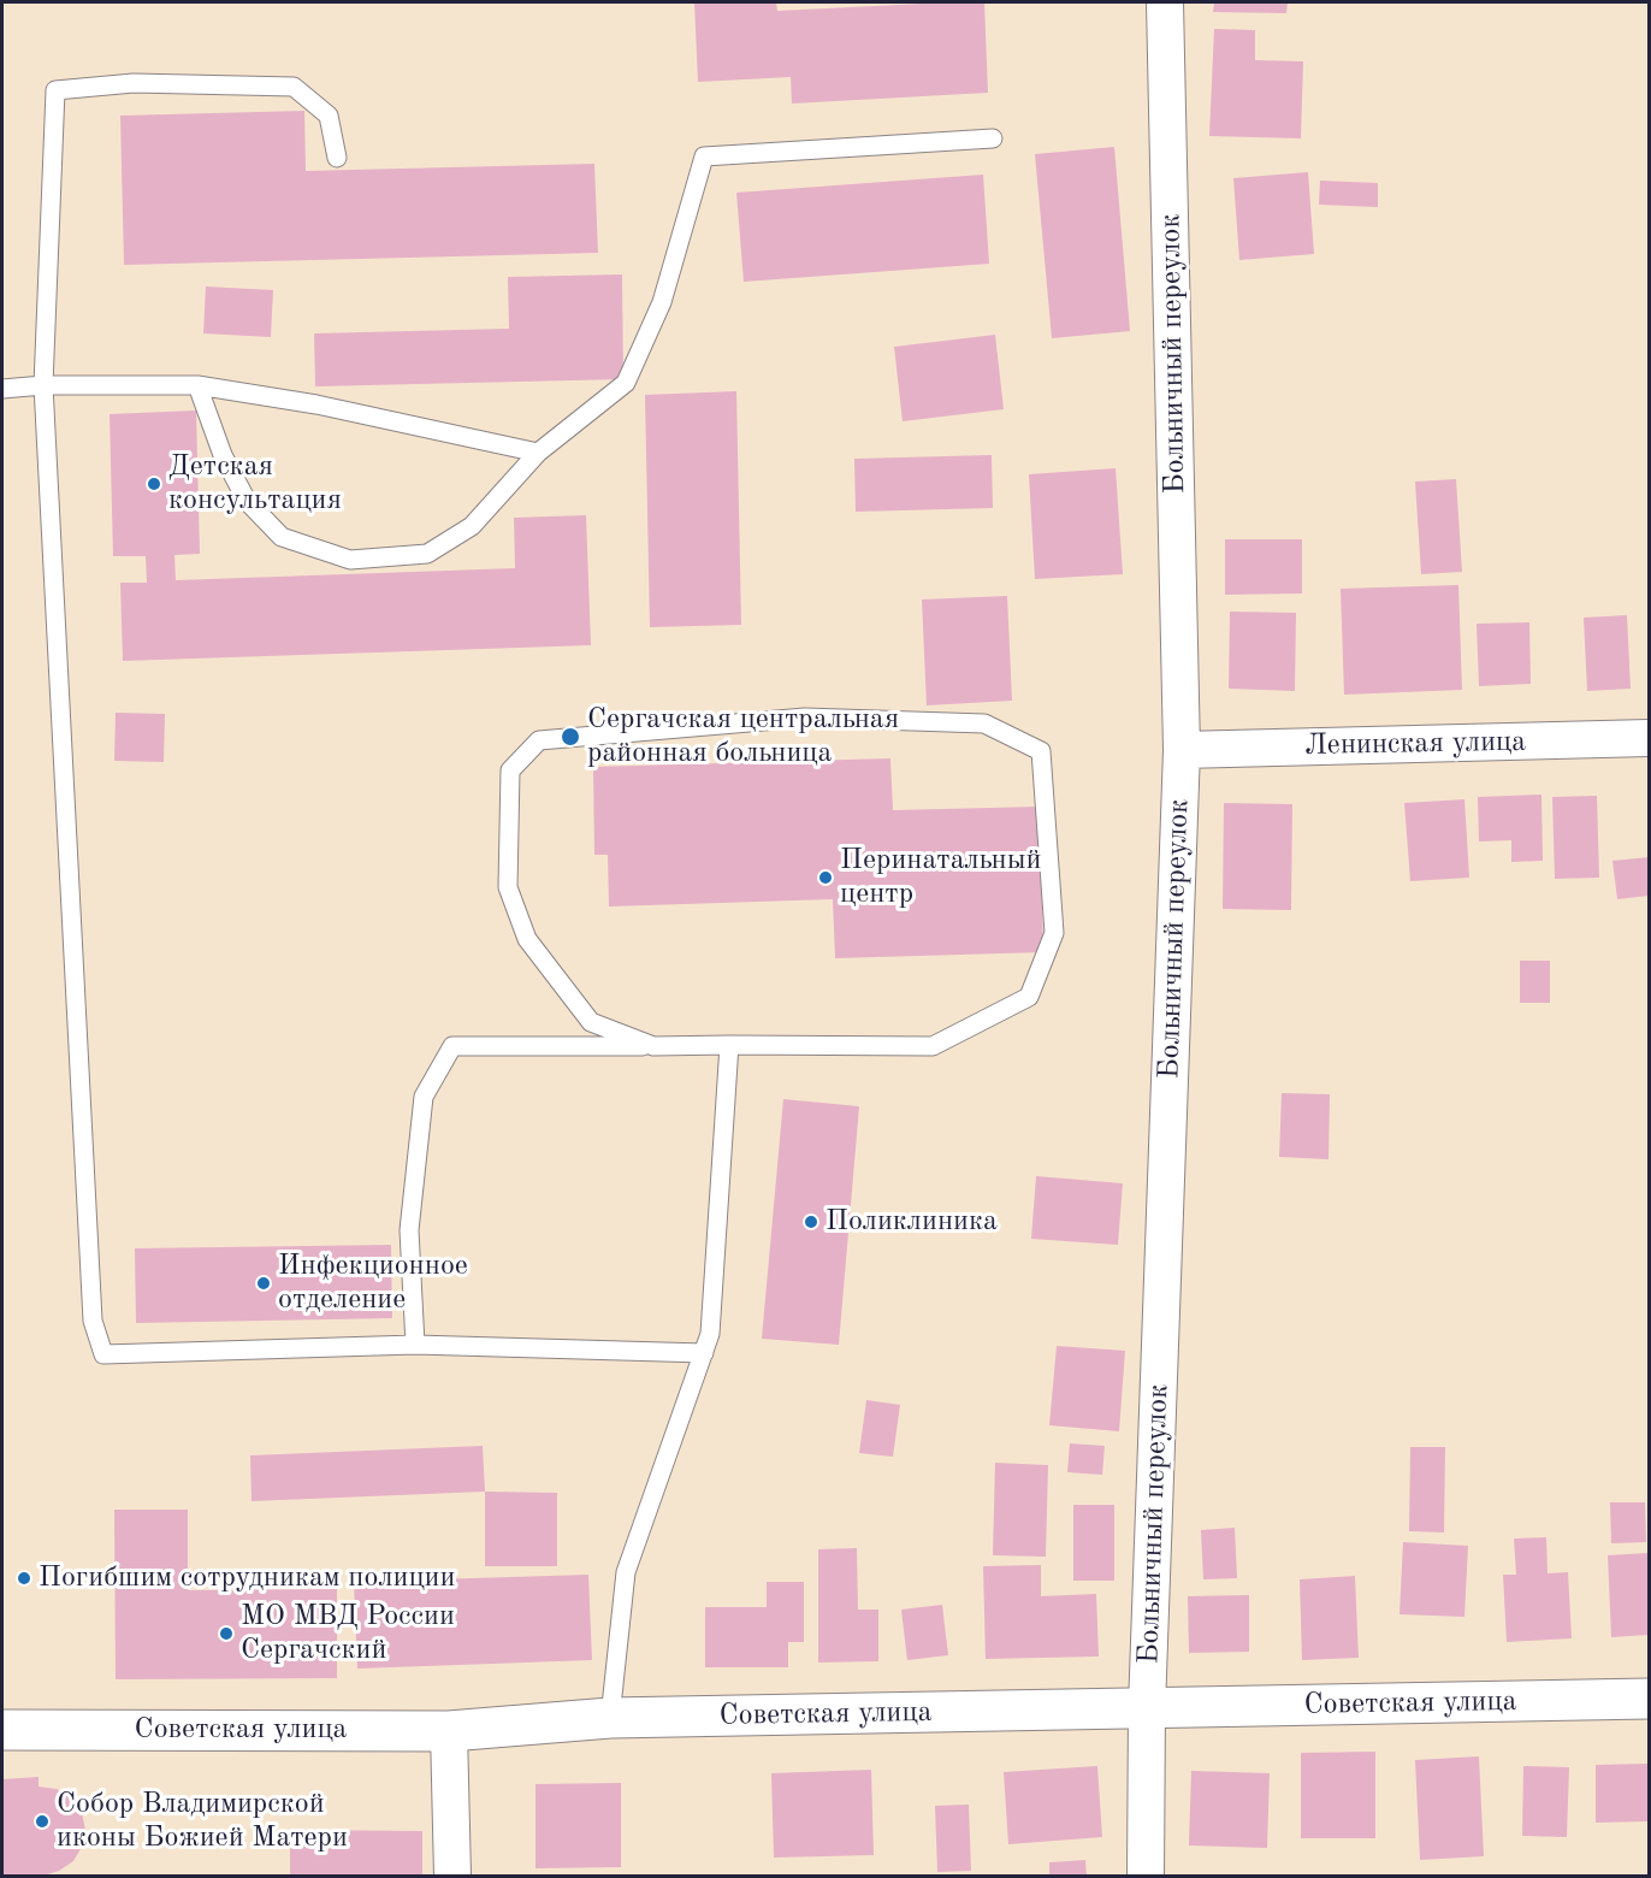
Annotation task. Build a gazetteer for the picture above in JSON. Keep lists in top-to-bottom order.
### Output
{
  "streets": {
    "main road": ["Советская улица"],
    "street": ["Больничный переулок", "Ленинская улица"]
  },
  "crossings": [
    ["Больничный переулок", "Ленинская улица"],
    ["Больничный переулок", "Советская улица"]
  ],
  "places": [
    "Детская консультация",
    "Сергачская центральная районная больница",
    "Перинатальный центр",
    "Поликлиника",
    "Инфекционное отделение",
    "Погибшим сотрудникам полиции",
    "МО МВД России Сергачский",
    "Собор Владимирской иконы Божией Матери"
  ]
}
